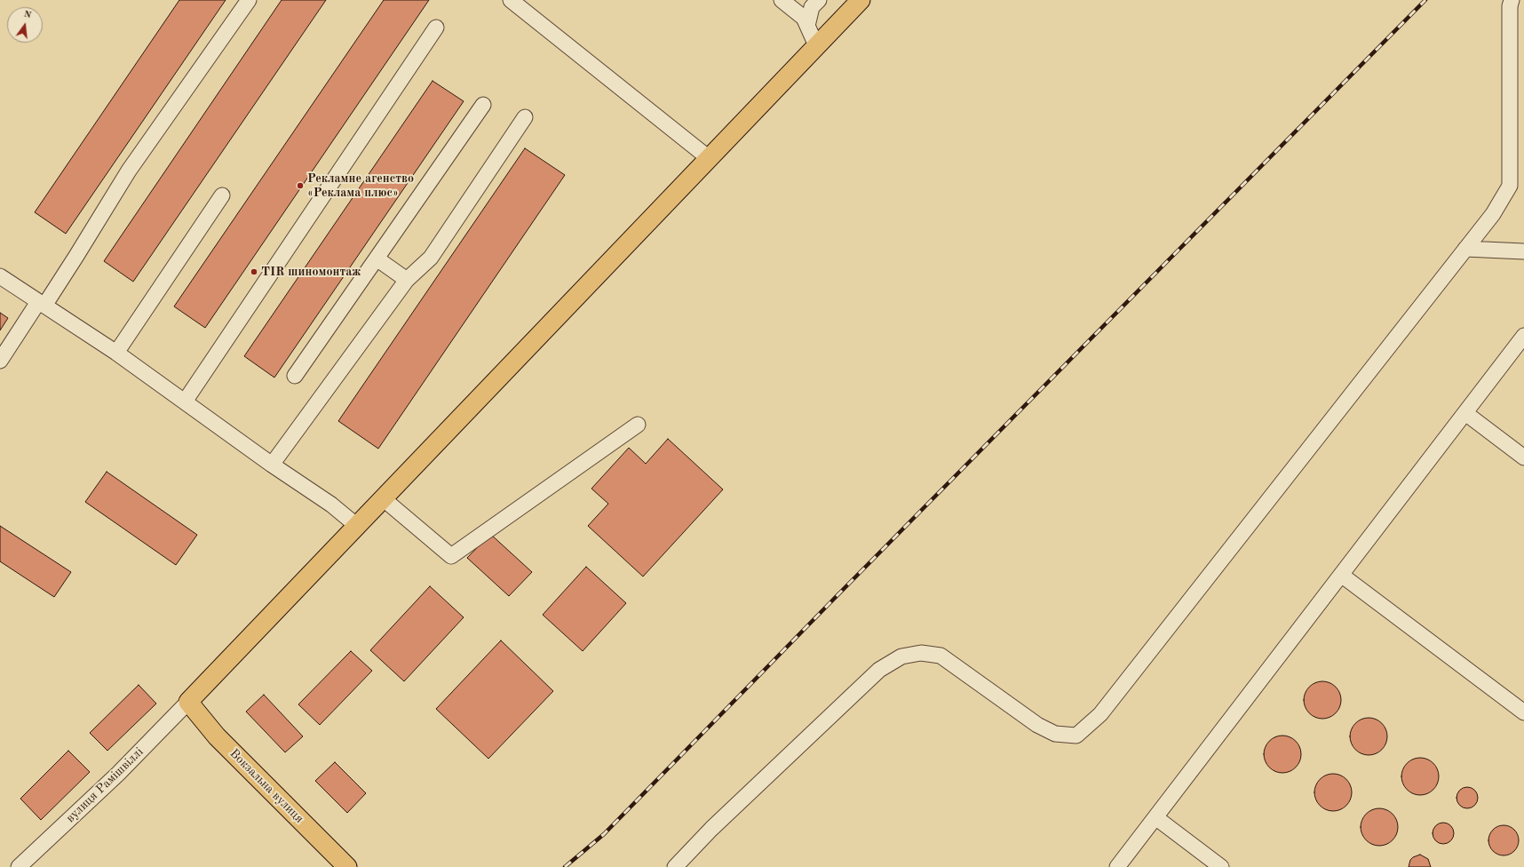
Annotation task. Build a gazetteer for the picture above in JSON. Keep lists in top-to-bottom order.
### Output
{
  "streets": {
    "main road": ["Вокзальна вулиця"],
    "street": ["вулиця Рамішвіллі"]
  },
  "crossings": [
    ["вулиця Рамішвіллі", "Вокзальна вулиця"]
  ],
  "places": ["Рекламне агенство «Реклама плюс»", "TIR шиномонтаж"],
  "north": "top"
}
